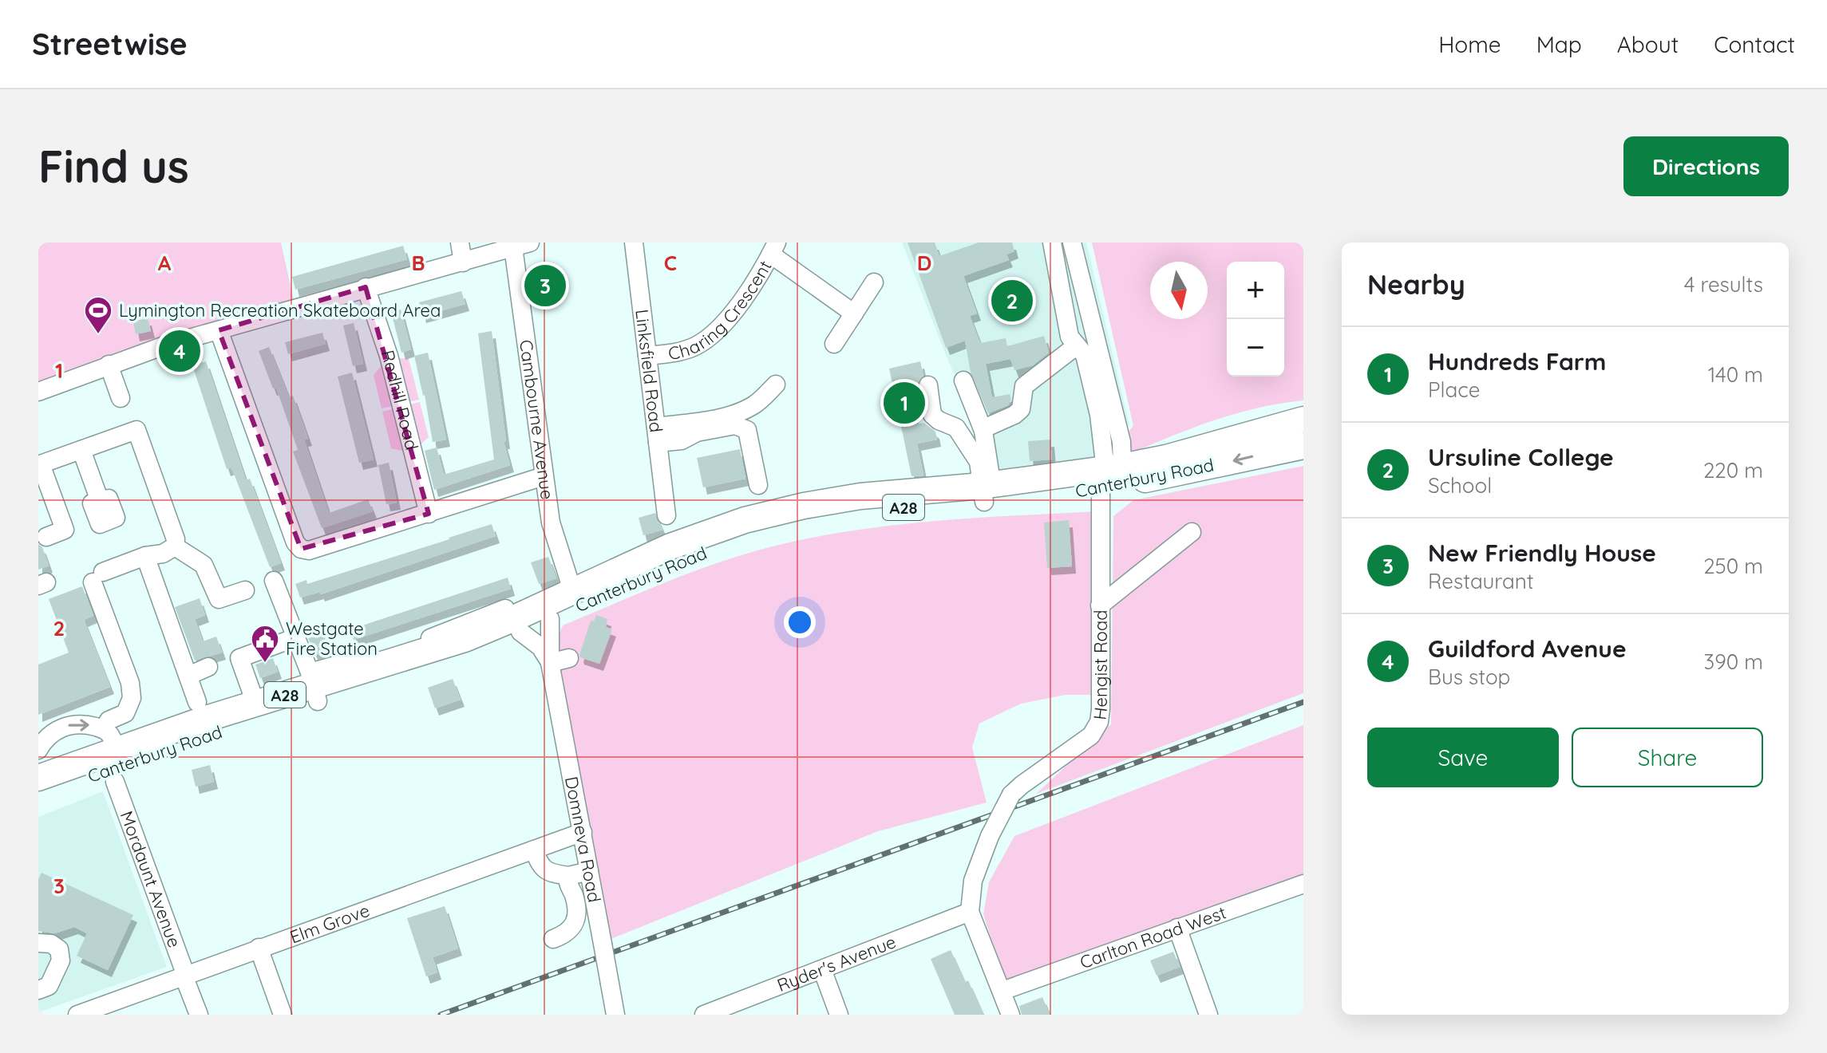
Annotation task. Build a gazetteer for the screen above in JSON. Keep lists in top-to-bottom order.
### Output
{
  "streets": {
    "highway": ["Canterbury Road", "A28"],
    "street": [
      "Charing Crescent",
      "Linksfield Road",
      "Redhill Road",
      "Cambourne Avenue",
      "Hengist Road",
      "Domneva Road",
      "Mordaunt Avenue",
      "Elm Grove",
      "Carlton Road West",
      "Ryder's Avenue"
    ]
  },
  "crossings": [
    ["Charing Crescent", "Linksfield Road"],
    ["Linksfield Road", "Canterbury Road"],
    ["Cambourne Avenue", "Canterbury Road"],
    ["Canterbury Road", "Hengist Road"],
    ["Canterbury Road", "Domneva Road"],
    ["Hengist Road", "Carlton Road West"],
    ["Hengist Road", "Ryder's Avenue"],
    ["Domneva Road", "Elm Grove"],
    ["Mordaunt Avenue", "Elm Grove"]
  ],
  "places": {
    "sports": ["Lymington Recreation Skateboard Area"],
    "public building": ["Westgate Fire Station"]
  },
  "north": "bottom",
  "page": {
    "header": "Streetwise",
    "nav": [
      "Home",
      "Map",
      "About",
      "Contact"
    ],
    "buttons": [
      "Directions",
      ["Save", "Share"]
    ],
    "title": "Find us",
    "heading": ["Nearby", "4 results"],
    "map_buttons": ["+", "−"],
    "pins": [
      "3",
      "2",
      "4",
      "1"
    ],
    "list": [
      {
        "mark": "1",
        "name": "Hundreds Farm",
        "note": "Place",
        "value": "140 m"
      },
      {
        "mark": "2",
        "name": "Ursuline College",
        "note": "School",
        "value": "220 m"
      },
      {
        "mark": "3",
        "name": "New Friendly House",
        "note": "Restaurant",
        "value": "250 m"
      },
      {
        "mark": "4",
        "name": "Guildford Avenue",
        "note": "Bus stop",
        "value": "390 m"
      }
    ]
  },
  "grid": {
    "columns": [
      "A",
      "B",
      "C",
      "D"
    ],
    "rows": ["1", "2", "3"]
  }
}
